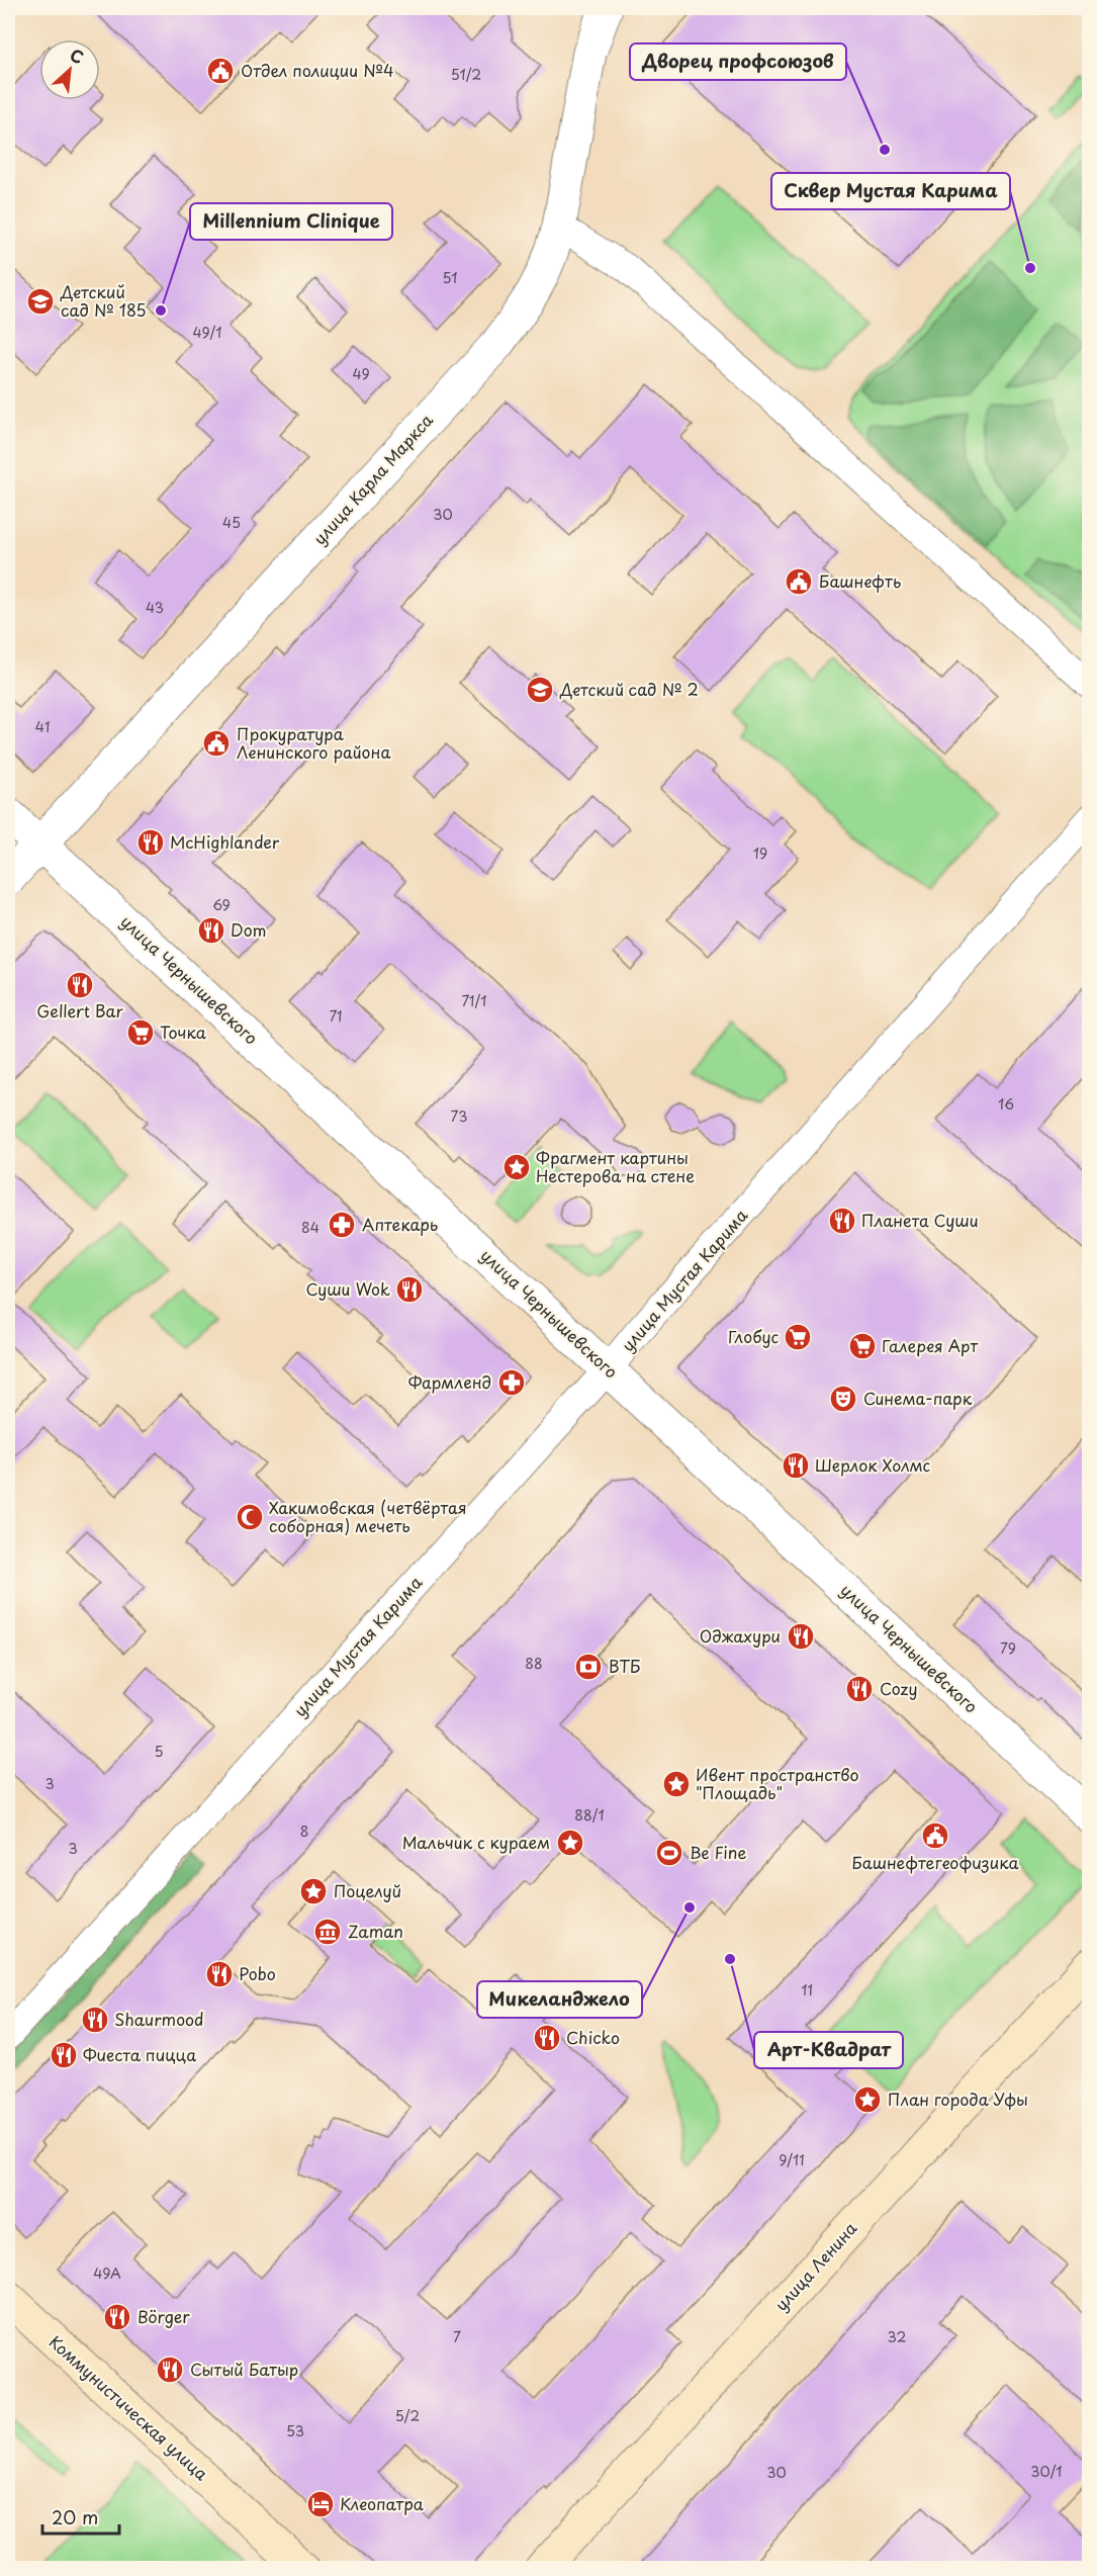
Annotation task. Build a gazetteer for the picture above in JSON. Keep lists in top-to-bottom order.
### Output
{
  "streets": {
    "main road": ["улица Ленина", "Коммунистическая улица"],
    "street": ["улица Карла Маркса", "улица Чернышевского", "улица Мустая Карима"]
  },
  "crossings": [
    ["улица Карла Маркса", "улица Чернышевского"],
    ["улица Чернышевского", "улица Мустая Карима"]
  ],
  "places": {
    "public building": [
      "Отдел полиции №4",
      "Башнефть",
      "Прокуратура Ленинского района",
      "Башнефтегеофизика"
    ],
    "other": [
      "Дворец профсоюзов",
      "Сквер Мустая Карима",
      "Millennium Clinique",
      "Микеланджело",
      "Арт-Квадрат"
    ],
    "school or university": ["Детский сад № 185", "Детский сад № 2"],
    "restaurant": [
      "McHighlander",
      "Dom",
      "Gellert Bar",
      "Планета Суши",
      "Суши Wok",
      "Шерлок Холмс",
      "Оджахури",
      "Cozy",
      "Pobo",
      "Shaurmood",
      "Chicko",
      "Фиеста пицца",
      "Börger",
      "Сытый Батыр"
    ],
    "supermarket": ["Точка", "Глобус", "Галерея Арт"],
    "place": [
      "Фрагмент картины Нестерова на стене",
      "Ивент пространство \"Площадь\"",
      "Мальчик с кураем",
      "Поцелуй",
      "План города Уфы"
    ],
    "pharmacy": ["Аптекарь", "Фармленд"],
    "theatre": ["Синема-парк"],
    "mosque": ["Хакимовская (четвёртая соборная) мечеть"],
    "bank": ["ВТБ"],
    "sports": ["Be Fine"],
    "museum": ["Zaman"],
    "hotel": ["Клеопатра"]
  },
  "house_numbers": [
    "51/2",
    "51",
    "49/1",
    "49",
    "30",
    "45",
    "43",
    "41",
    "19",
    "69",
    "71/1",
    "71",
    "16",
    "73",
    "84",
    "79",
    "88",
    "5",
    "3",
    "88/1",
    "8",
    "3",
    "11",
    "9/11",
    "49А",
    "7",
    "32",
    "5/2",
    "53",
    "30/1",
    "30"
  ],
  "scale_bar": "20 m",
  "north": "top right"
}
